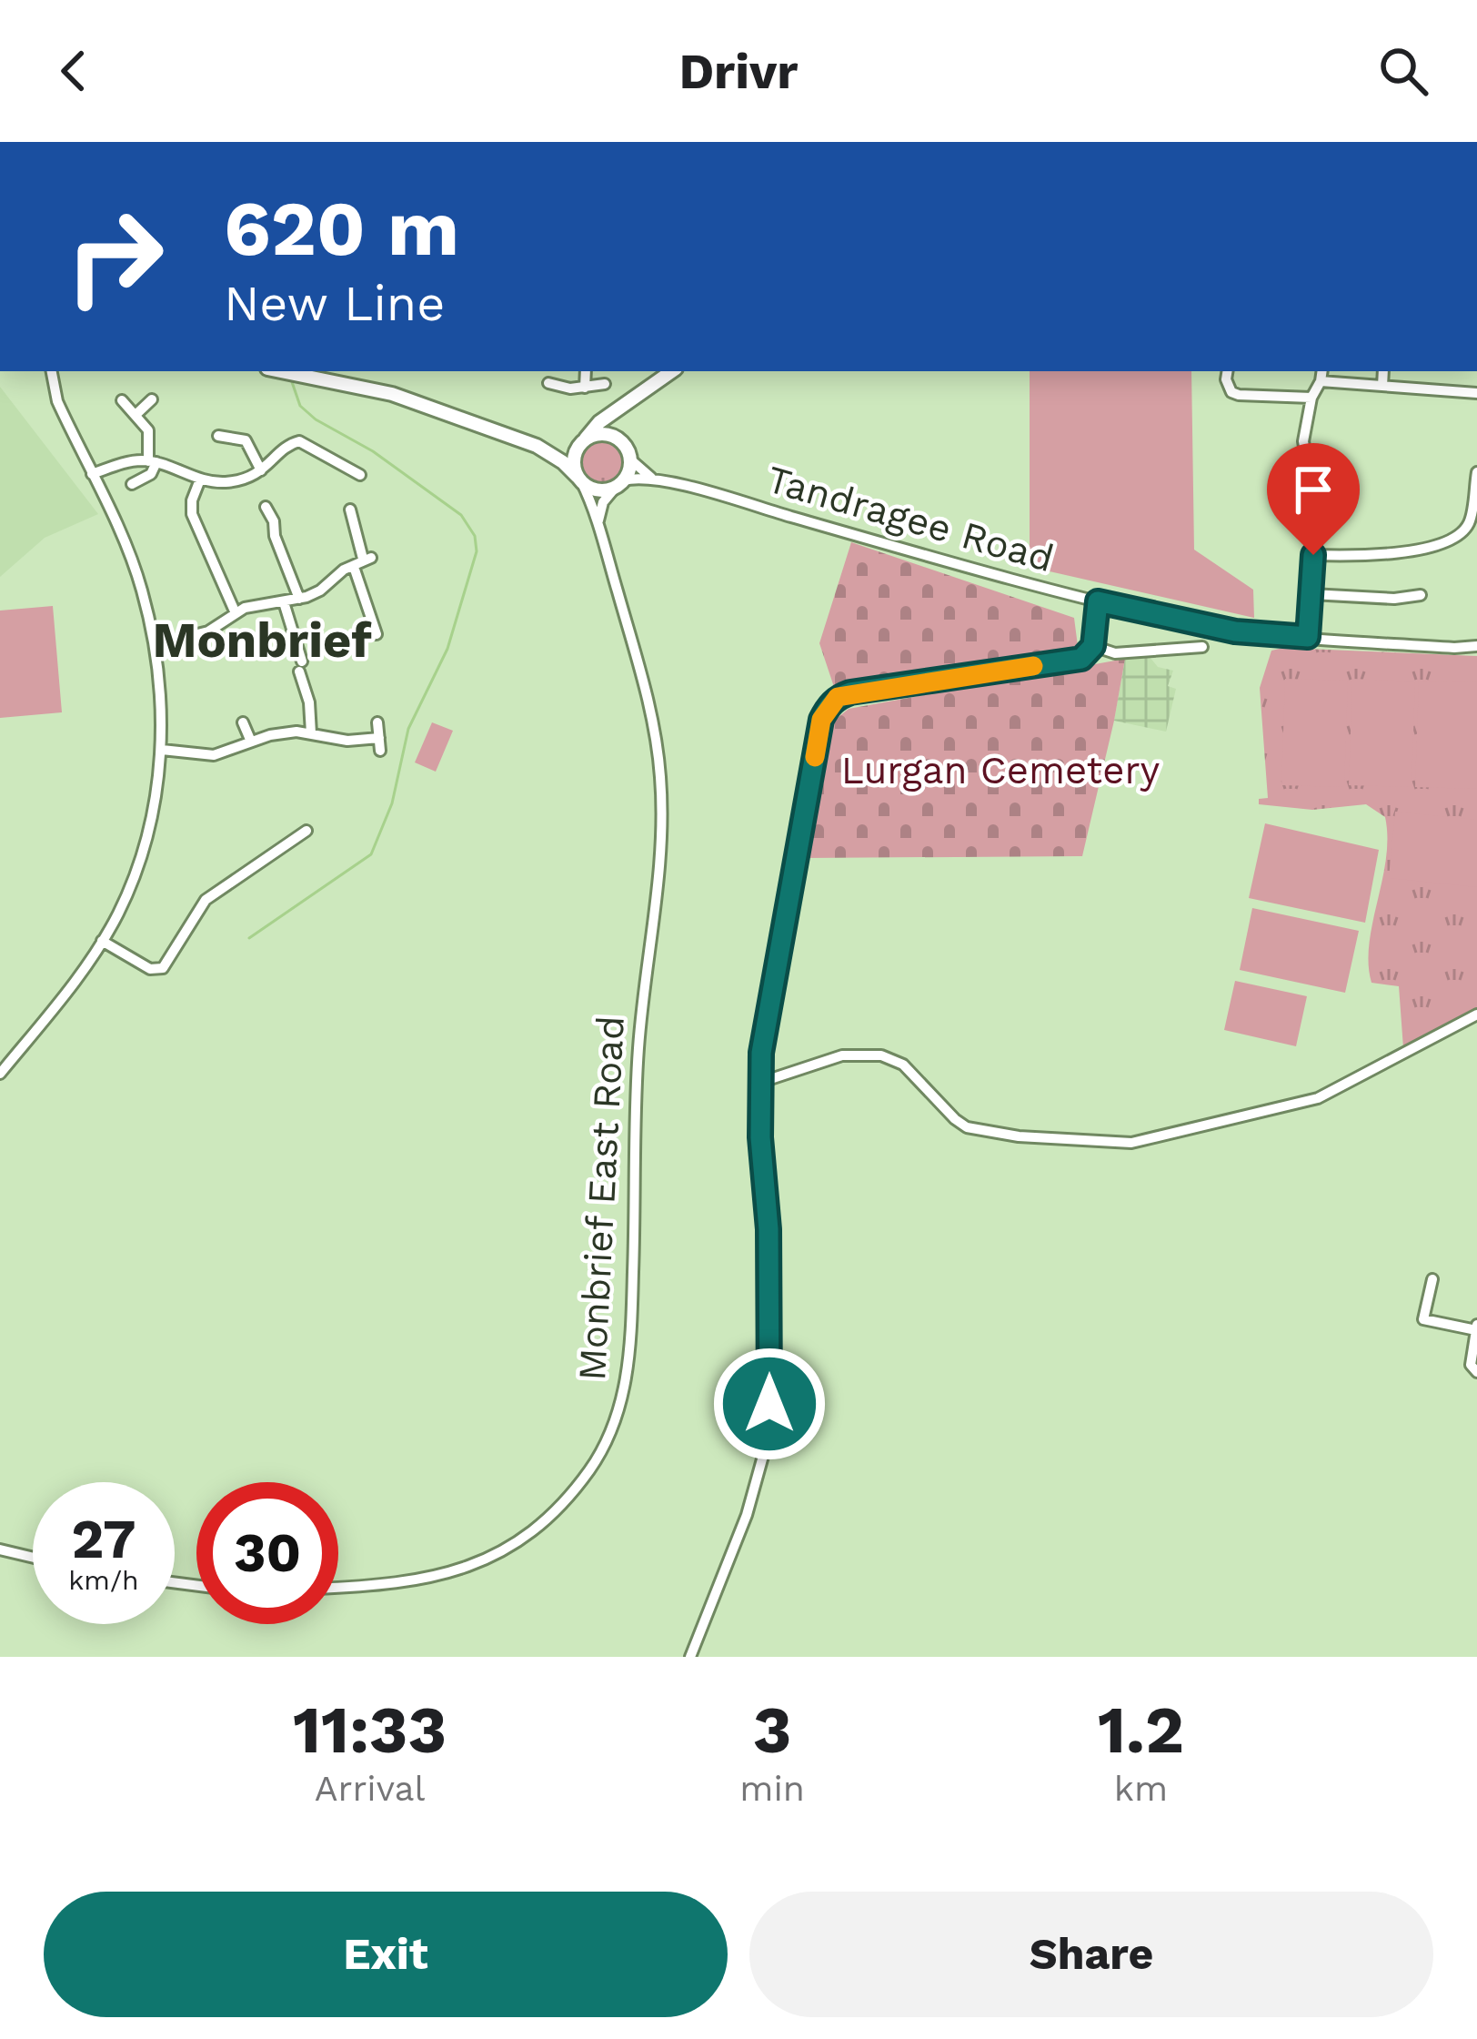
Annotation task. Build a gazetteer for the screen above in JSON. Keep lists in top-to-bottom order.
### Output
{
  "streets": {
    "street": ["Tandragee Road", "Monbrief East Road"]
  },
  "crossings": [
    ["Tandragee Road", "Monbrief East Road"]
  ],
  "districts": ["Monbrief"],
  "parks": ["Lurgan Cemetery"],
  "page": {
    "header": "Drivr",
    "turn": ["620 m", "New Line"],
    "speed": "27 km/h",
    "limit": "30",
    "eta": [
      "11:33",
      "Arrival",
      "3",
      "min",
      "1.2",
      "km"
    ],
    "buttons": ["Exit", "Share"]
  }
}
